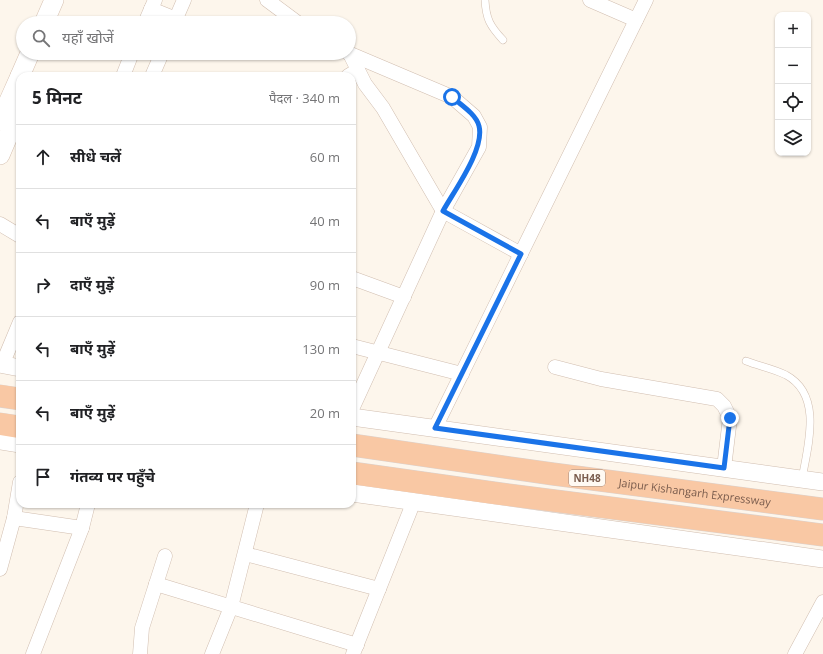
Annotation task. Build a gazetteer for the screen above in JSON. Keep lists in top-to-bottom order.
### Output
{
  "streets": {
    "highway": ["NH48", "Jaipur Kishangarh Expressway"]
  },
  "page": {
    "map_buttons": ["+", "−"],
    "search": "यहाँ खोजें",
    "heading": ["5 मिनट", "पैदल · 340 m"],
    "list": [
      ["सीधे चलें", "60 m"],
      ["बाएँ मुड़ें", "40 m"],
      ["दाएँ मुड़ें", "90 m"],
      ["बाएँ मुड़ें", "130 m"],
      ["बाएँ मुड़ें", "20 m"],
      "गंतव्य पर पहुँचे"
    ]
  }
}
